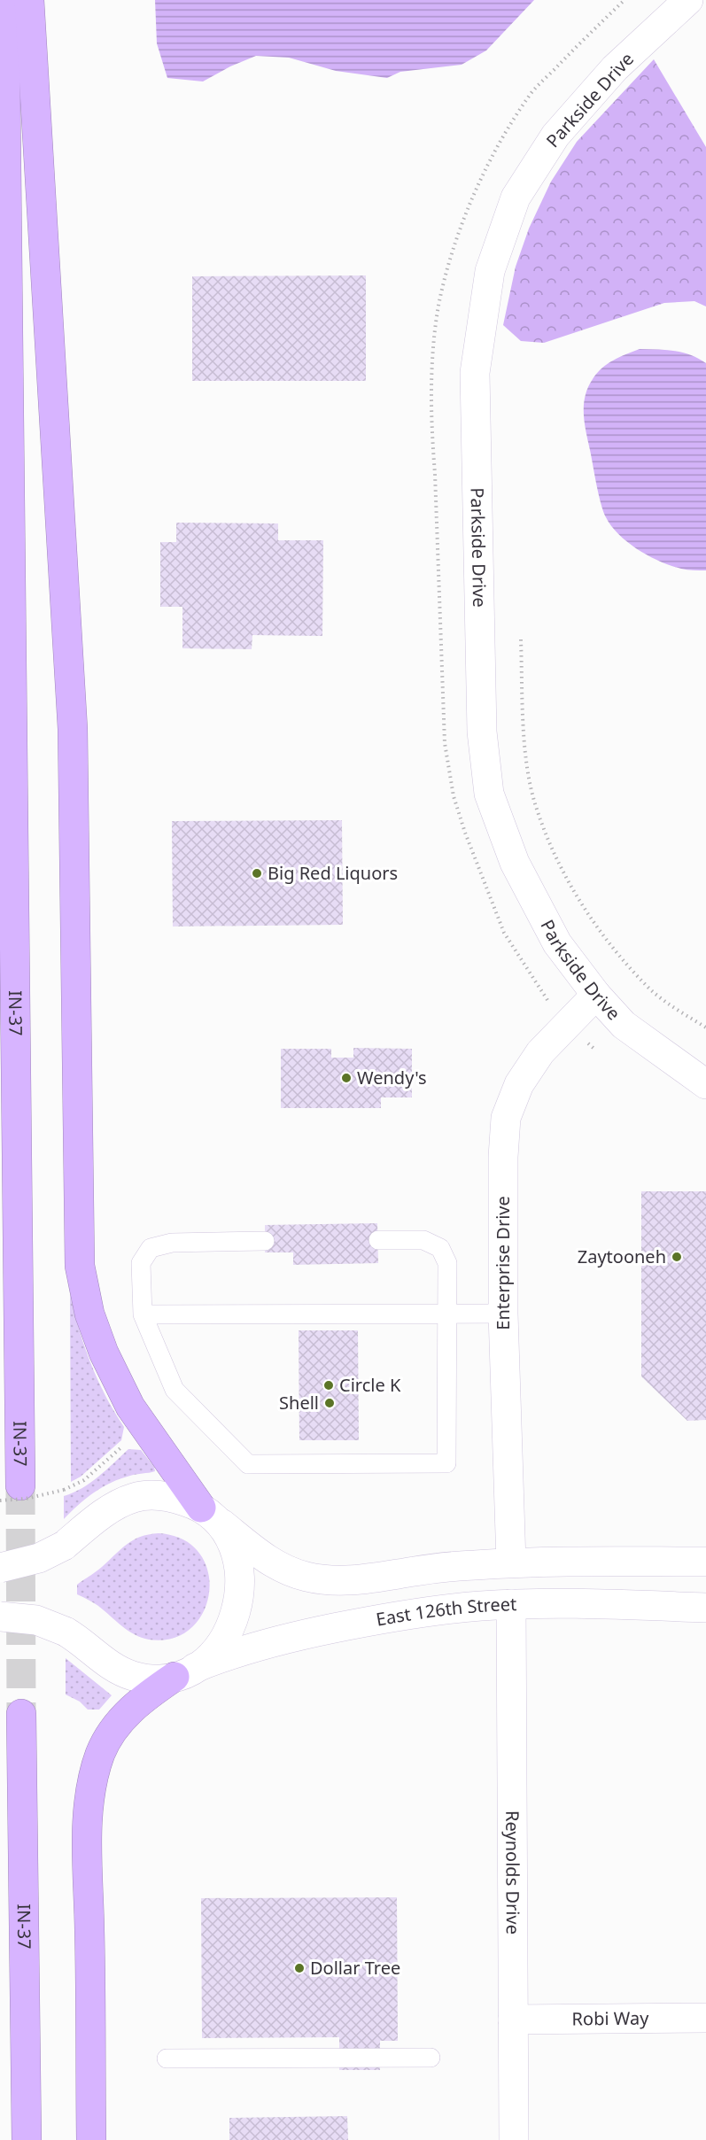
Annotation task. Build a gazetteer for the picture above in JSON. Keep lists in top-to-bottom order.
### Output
{
  "streets": {
    "highway": ["IN-37"],
    "street": [
      "Parkside Drive",
      "Enterprise Drive",
      "East 126th Street",
      "Reynolds Drive",
      "Robi Way"
    ]
  },
  "crossings": [
    ["Parkside Drive", "Enterprise Drive"],
    ["East 126th Street", "Reynolds Drive"],
    ["Reynolds Drive", "Robi Way"]
  ],
  "places": [
    "Big Red Liquors",
    "Wendy's",
    "Zaytooneh",
    "Circle K",
    "Shell",
    "Dollar Tree"
  ]
}
